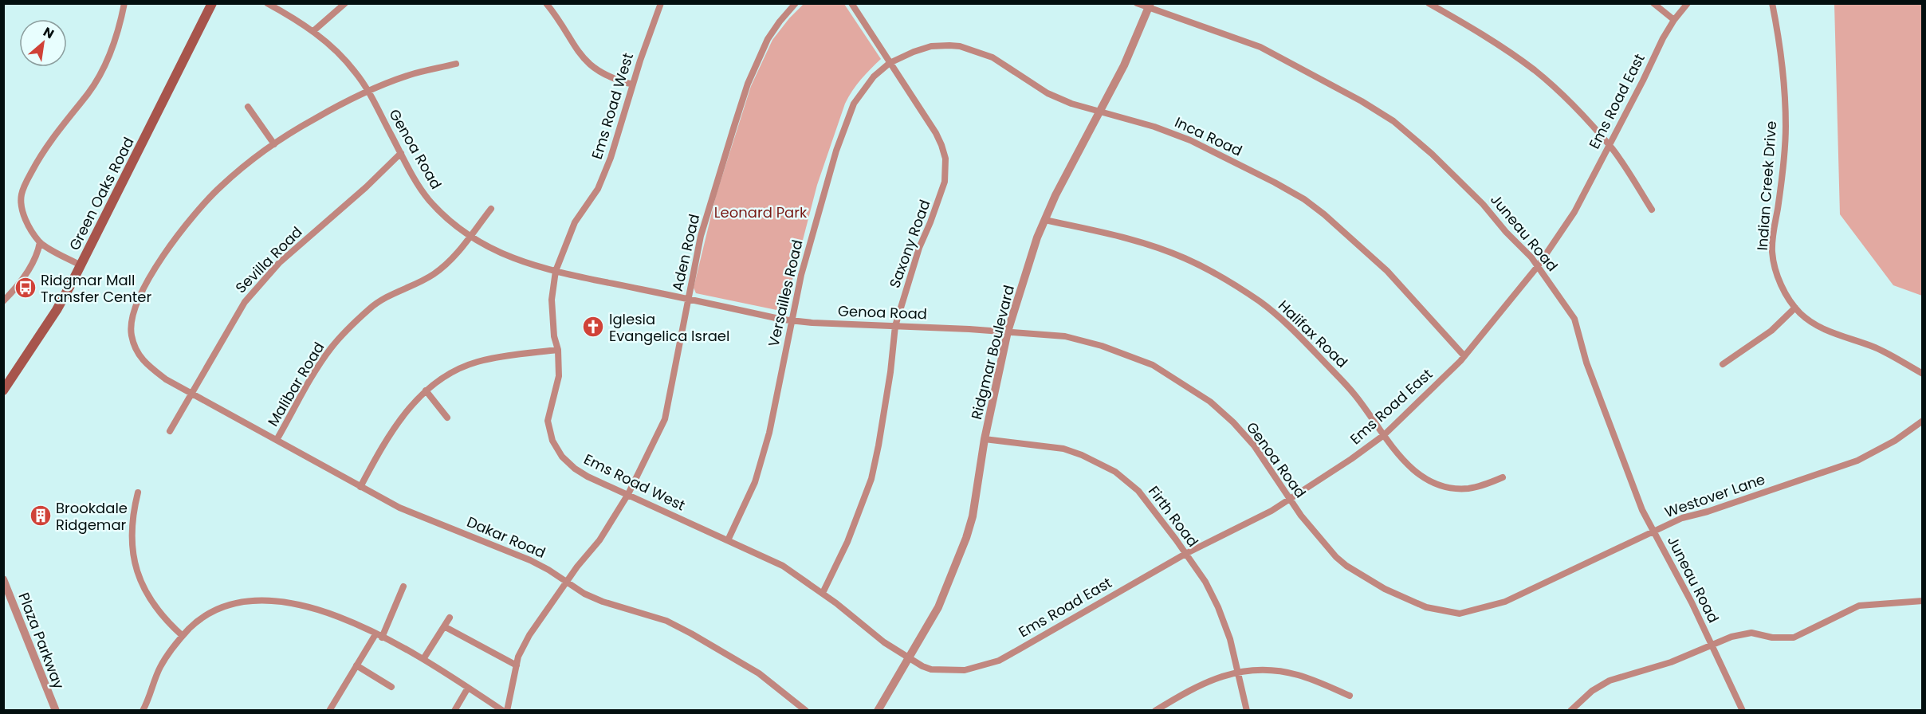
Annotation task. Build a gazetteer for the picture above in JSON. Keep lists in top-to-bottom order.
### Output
{
  "streets": {
    "main road": ["Green Oaks Road"],
    "street": [
      "Ems Road East",
      "Ems Road West",
      "Inca Road",
      "Genoa Road",
      "Indian Creek Drive",
      "Juneau Road",
      "Saxony Road",
      "Aden Road",
      "Sevilla Road",
      "Versailles Road",
      "Halifax Road",
      "Ridgmar Boulevard",
      "Malibar Road",
      "Westover Lane",
      "Firth Road",
      "Dakar Road",
      "Plaza Parkway"
    ]
  },
  "crossings": [
    ["Ems Road East", "Ems Road West"],
    ["Ems Road East", "Inca Road"],
    ["Ems Road East", "Genoa Road"],
    ["Ems Road East", "Juneau Road"],
    ["Ems Road East", "Halifax Road"],
    ["Ems Road East", "Ridgmar Boulevard"],
    ["Ems Road East", "Firth Road"],
    ["Ems Road West", "Genoa Road"],
    ["Ems Road West", "Saxony Road"],
    ["Ems Road West", "Aden Road"],
    ["Ems Road West", "Versailles Road"],
    ["Ems Road West", "Ridgmar Boulevard"],
    ["Inca Road", "Saxony Road"],
    ["Inca Road", "Versailles Road"],
    ["Inca Road", "Ridgmar Boulevard"],
    ["Genoa Road", "Saxony Road"],
    ["Genoa Road", "Aden Road"],
    ["Genoa Road", "Sevilla Road"],
    ["Genoa Road", "Versailles Road"],
    ["Genoa Road", "Ridgmar Boulevard"],
    ["Genoa Road", "Malibar Road"],
    ["Genoa Road", "Westover Lane"],
    ["Genoa Road", "Dakar Road"],
    ["Juneau Road", "Ridgmar Boulevard"],
    ["Juneau Road", "Westover Lane"],
    ["Saxony Road", "Versailles Road"],
    ["Aden Road", "Dakar Road"],
    ["Sevilla Road", "Dakar Road"],
    ["Halifax Road", "Ridgmar Boulevard"],
    ["Ridgmar Boulevard", "Firth Road"],
    ["Malibar Road", "Dakar Road"]
  ],
  "parks": ["Leonard Park"],
  "places": {
    "bus stop": ["Ridgmar Mall Transfer Center"],
    "church": ["Iglesia Evangelica Israel"],
    "building": ["Brookdale Ridgemar"]
  },
  "north": "top right"
}
